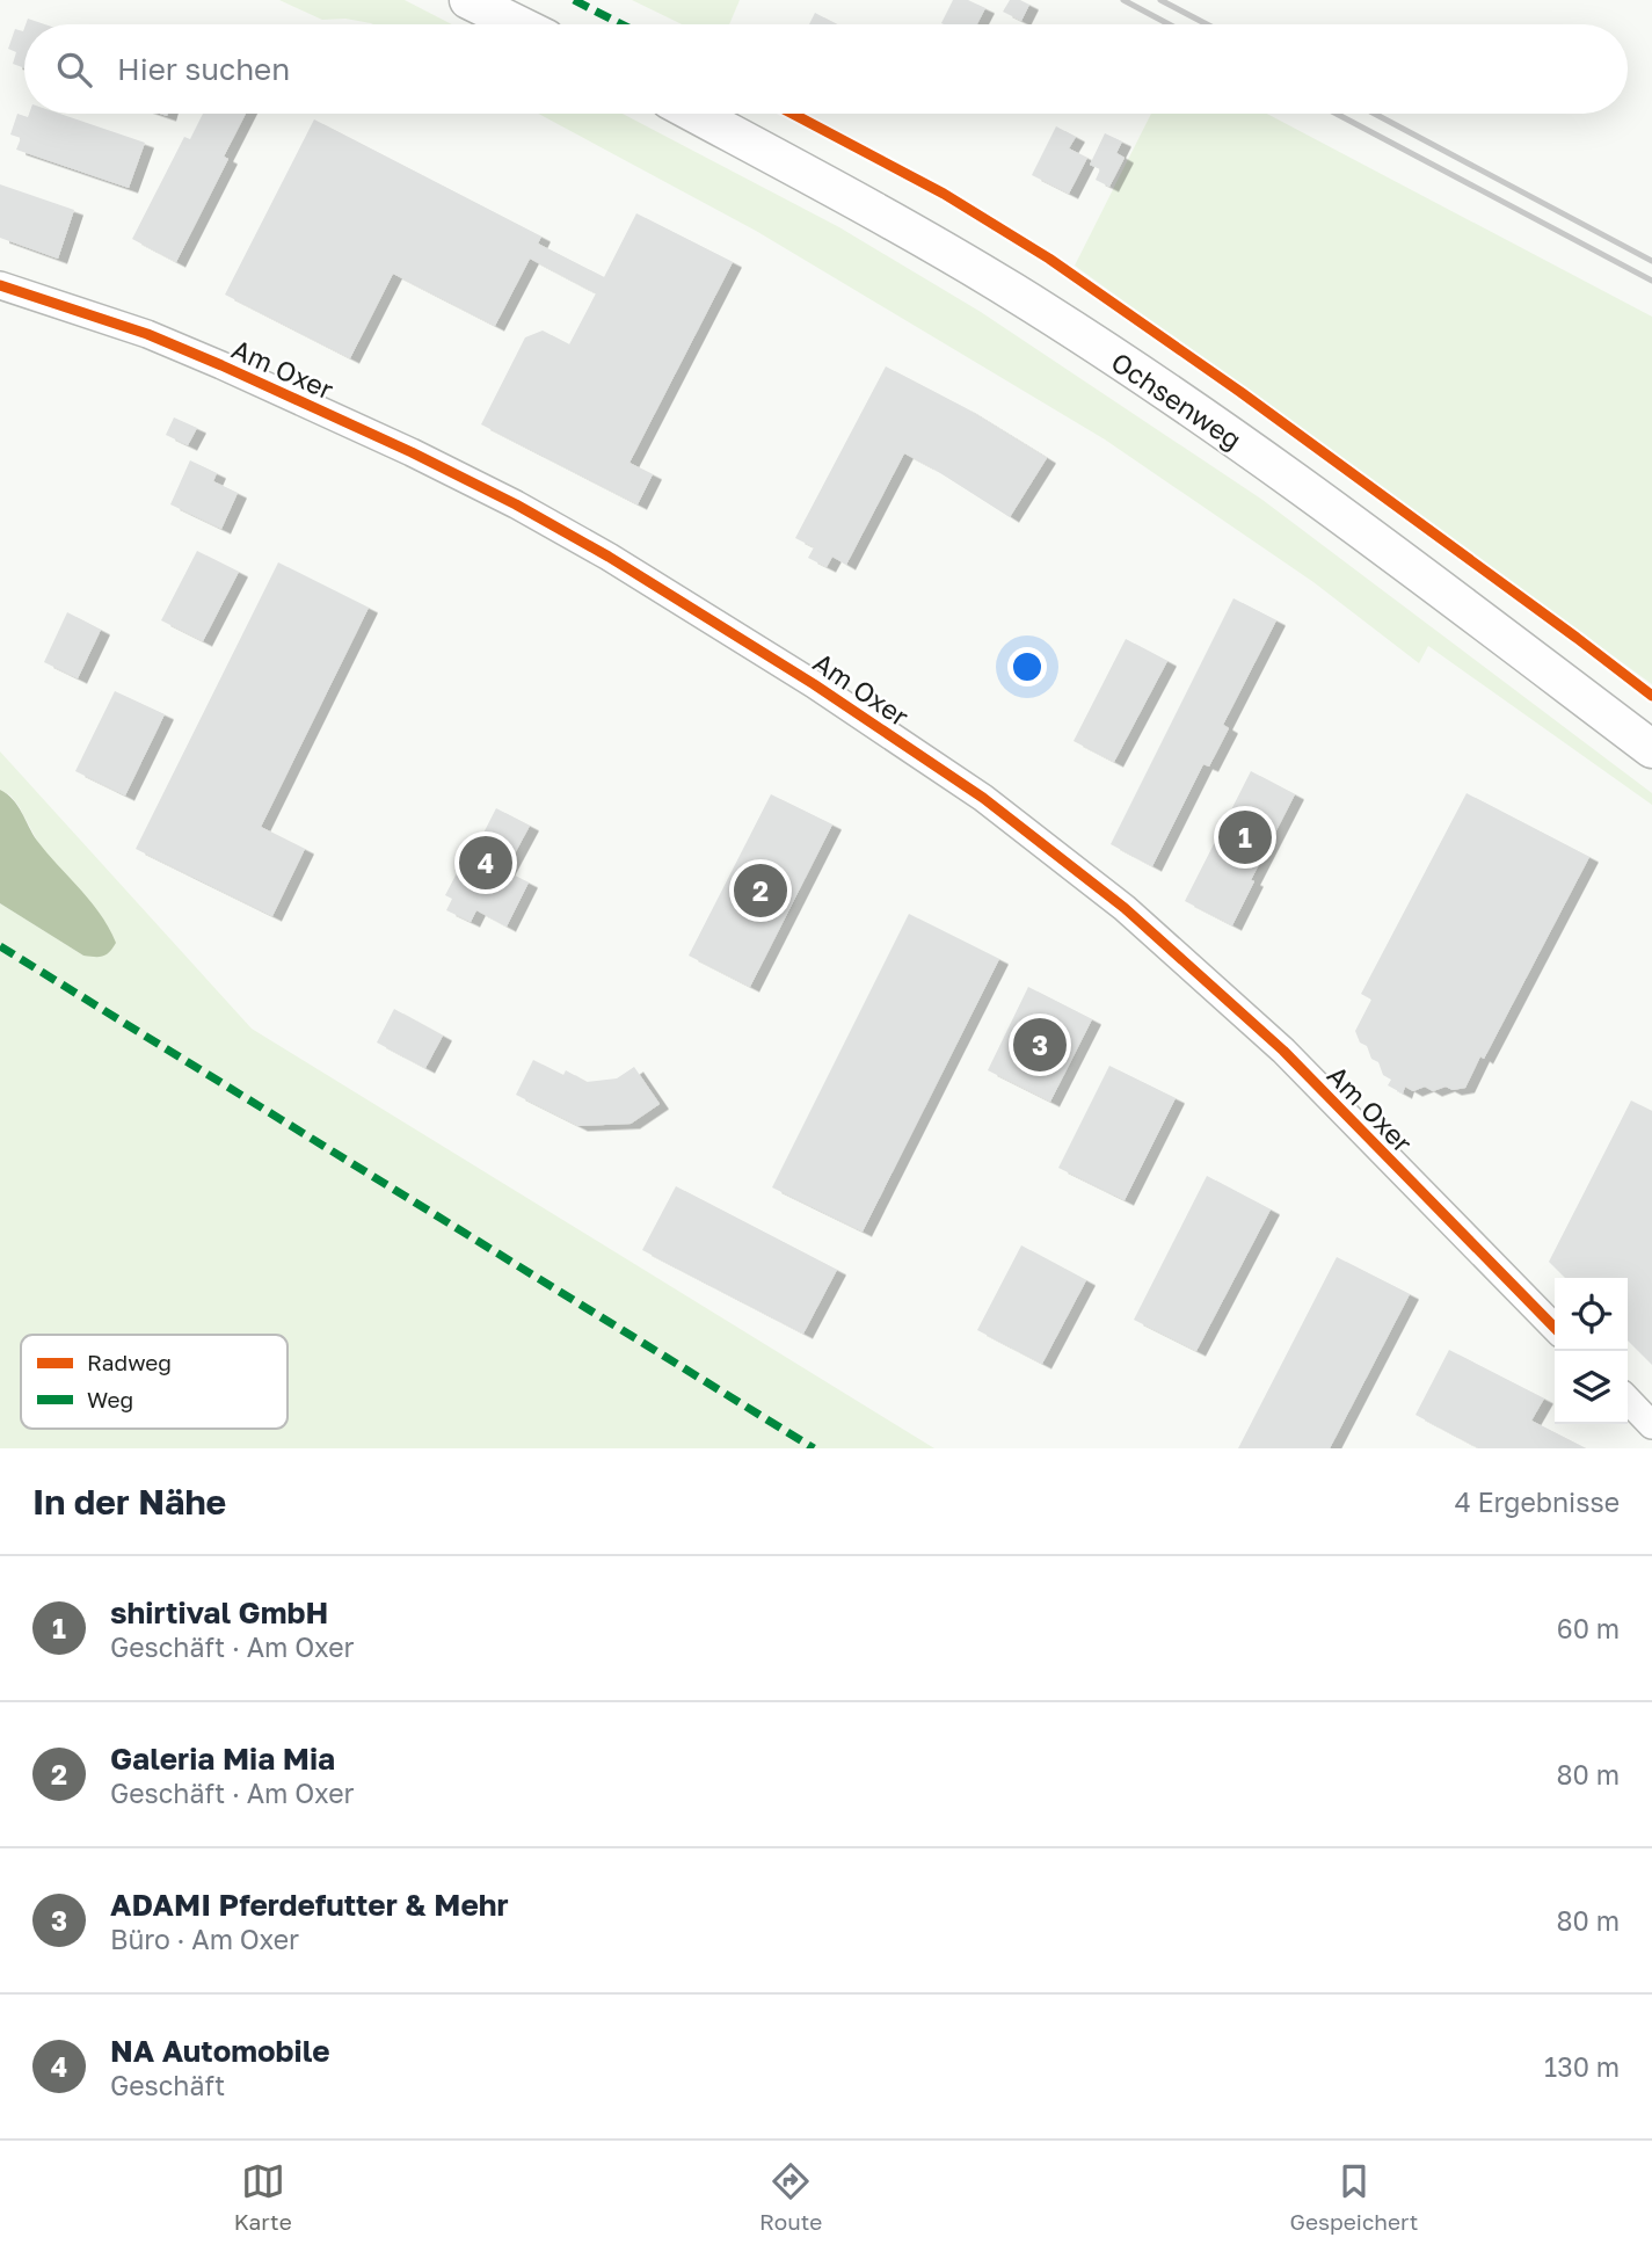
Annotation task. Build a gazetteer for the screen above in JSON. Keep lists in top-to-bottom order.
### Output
{
  "streets": {
    "main road": ["Ochsenweg"],
    "street": ["Am Oxer"]
  },
  "legend": ["Radweg", "Weg"],
  "page": {
    "search": "Hier suchen",
    "pins": [
      "1",
      "4",
      "2",
      "3"
    ],
    "heading": ["In der Nähe", "4 Ergebnisse"],
    "list": [
      {
        "mark": "1",
        "name": "shirtival GmbH",
        "note": "Geschäft · Am Oxer",
        "value": "60 m"
      },
      {
        "mark": "2",
        "name": "Galeria Mia Mia",
        "note": "Geschäft · Am Oxer",
        "value": "80 m"
      },
      {
        "mark": "3",
        "name": "ADAMI Pferdefutter & Mehr",
        "note": "Büro · Am Oxer",
        "value": "80 m"
      },
      {
        "mark": "4",
        "name": "NA Automobile",
        "note": "Geschäft",
        "value": "130 m"
      }
    ],
    "nav": ["Karte", "Route", "Gespeichert"]
  }
}
